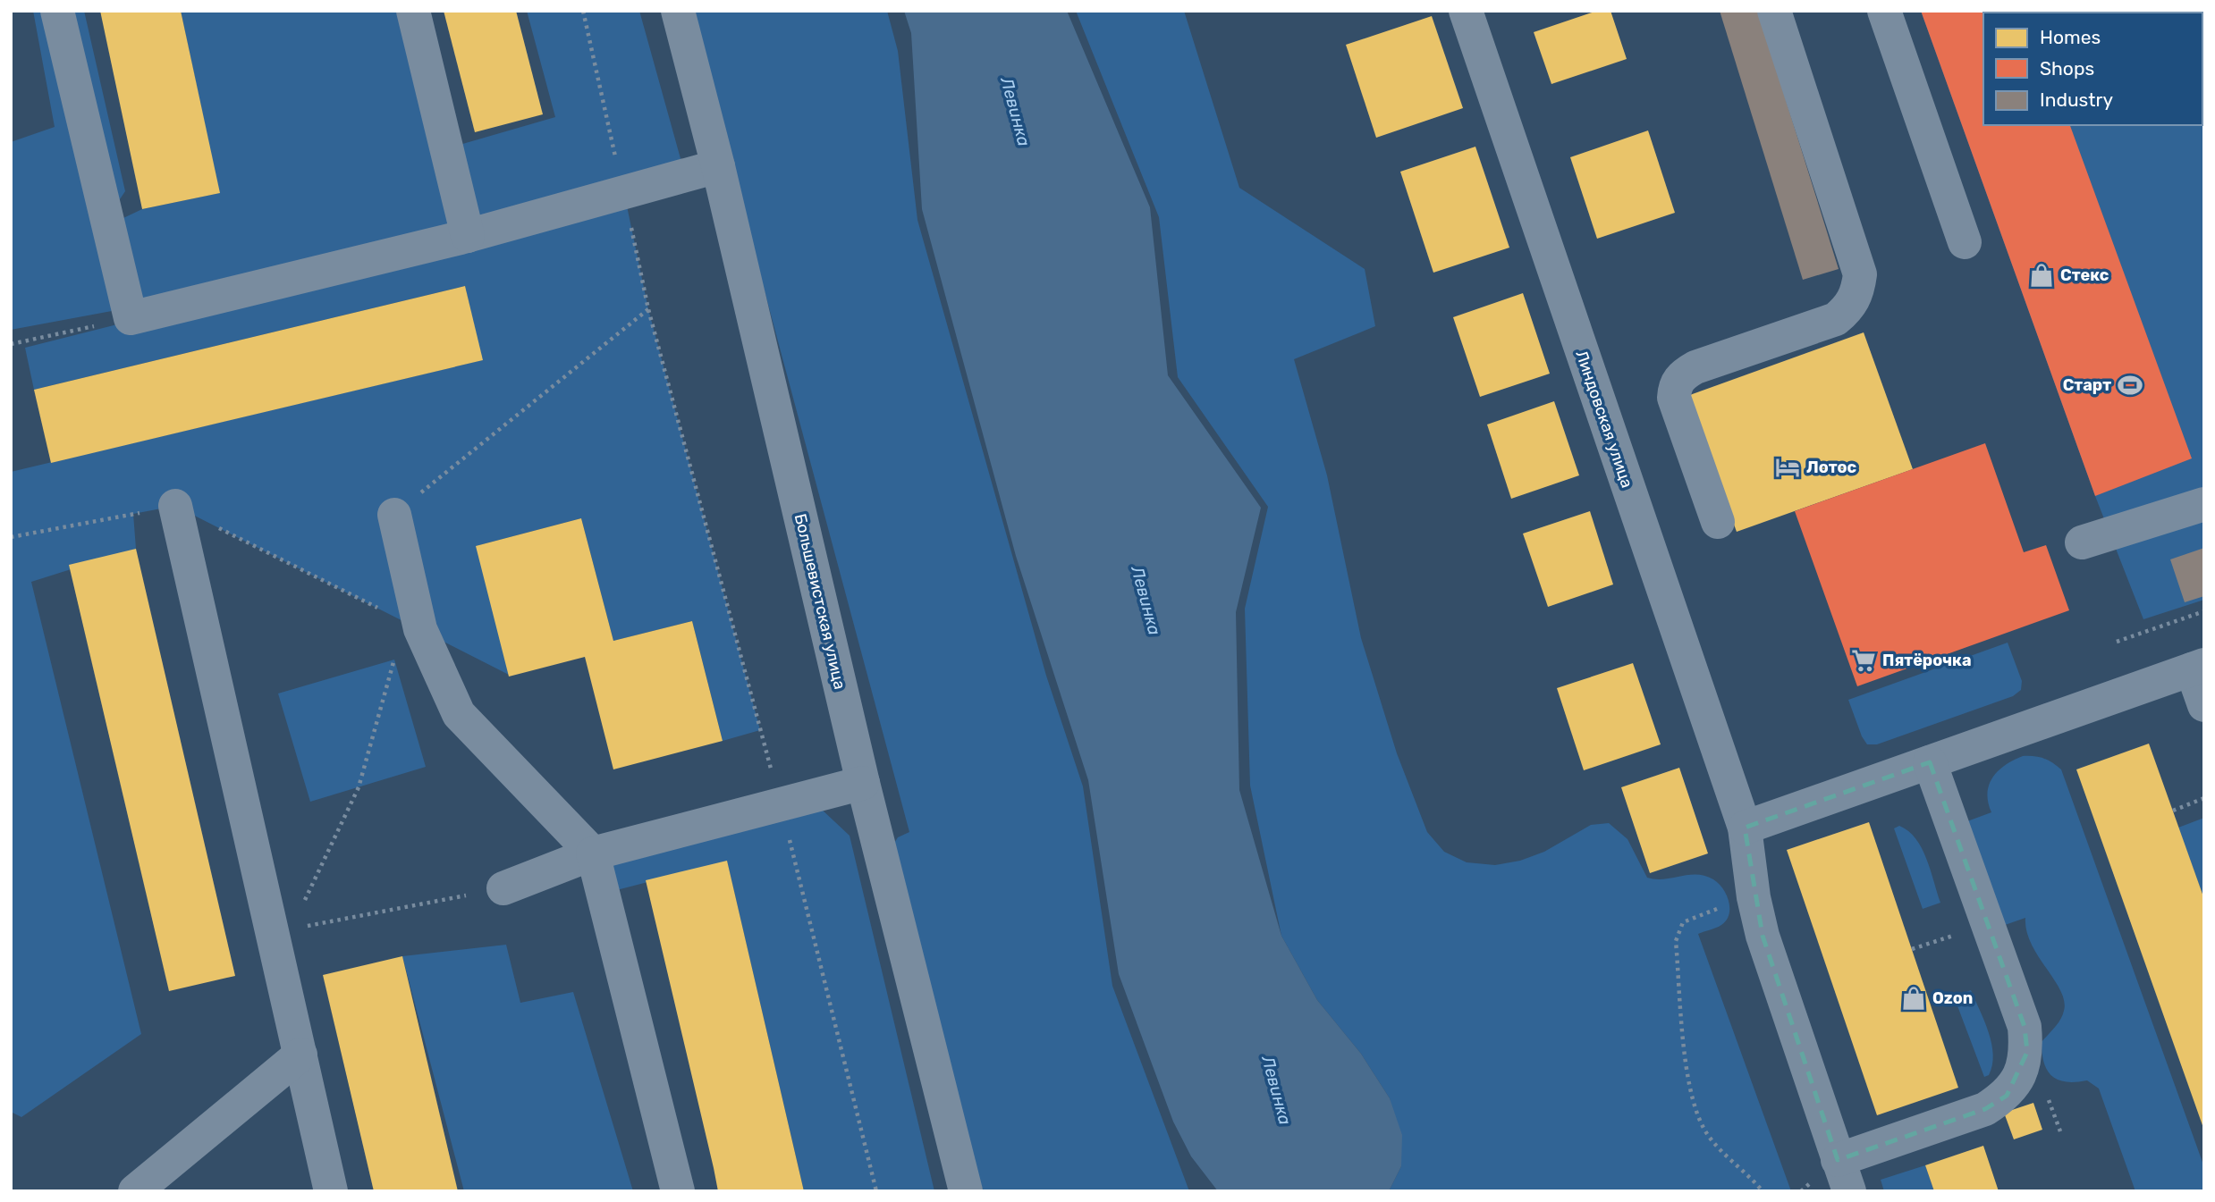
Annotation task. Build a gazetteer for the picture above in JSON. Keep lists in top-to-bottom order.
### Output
{
  "streets": {
    "street": ["Линдовская улица", "Большевистская улица"]
  },
  "water": ["Левинка"],
  "places": {
    "shop": ["Стекс", "Ozon"],
    "sports": ["Старт"],
    "hotel": ["Лотос"],
    "supermarket": ["Пятёрочка"]
  },
  "legend": ["Homes", "Shops", "Industry"]
}
